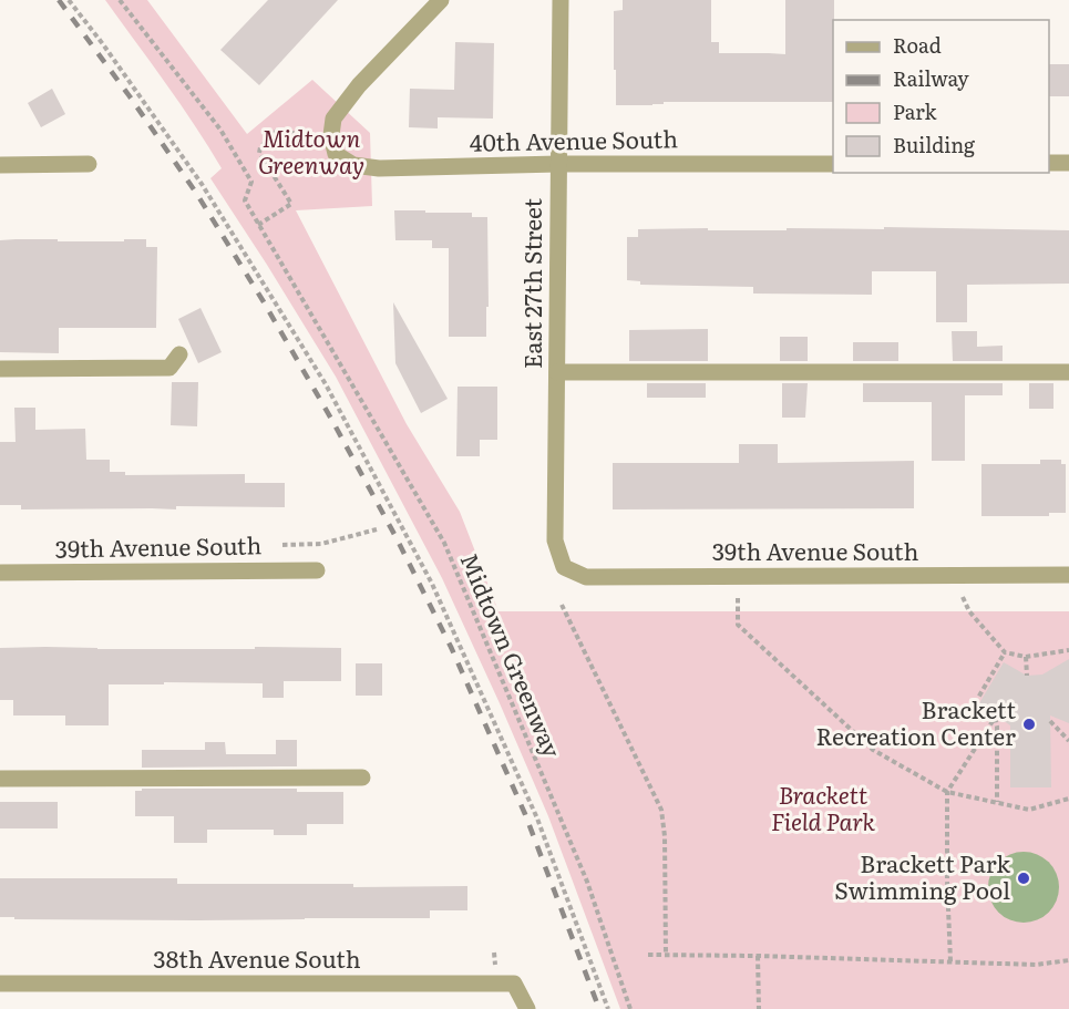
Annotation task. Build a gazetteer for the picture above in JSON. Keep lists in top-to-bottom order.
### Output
{
  "streets": {
    "street": [
      "40th Avenue South",
      "East 27th Street",
      "39th Avenue South",
      "38th Avenue South"
    ],
    "path": ["Midtown Greenway"]
  },
  "crossings": [
    ["40th Avenue South", "East 27th Street"],
    ["East 27th Street", "39th Avenue South"]
  ],
  "parks": ["Midtown Greenway", "Brackett Field Park"],
  "places": ["Brackett Recreation Center", "Brackett Park Swimming Pool"],
  "legend": [
    "Road",
    "Railway",
    "Park",
    "Building"
  ]
}
